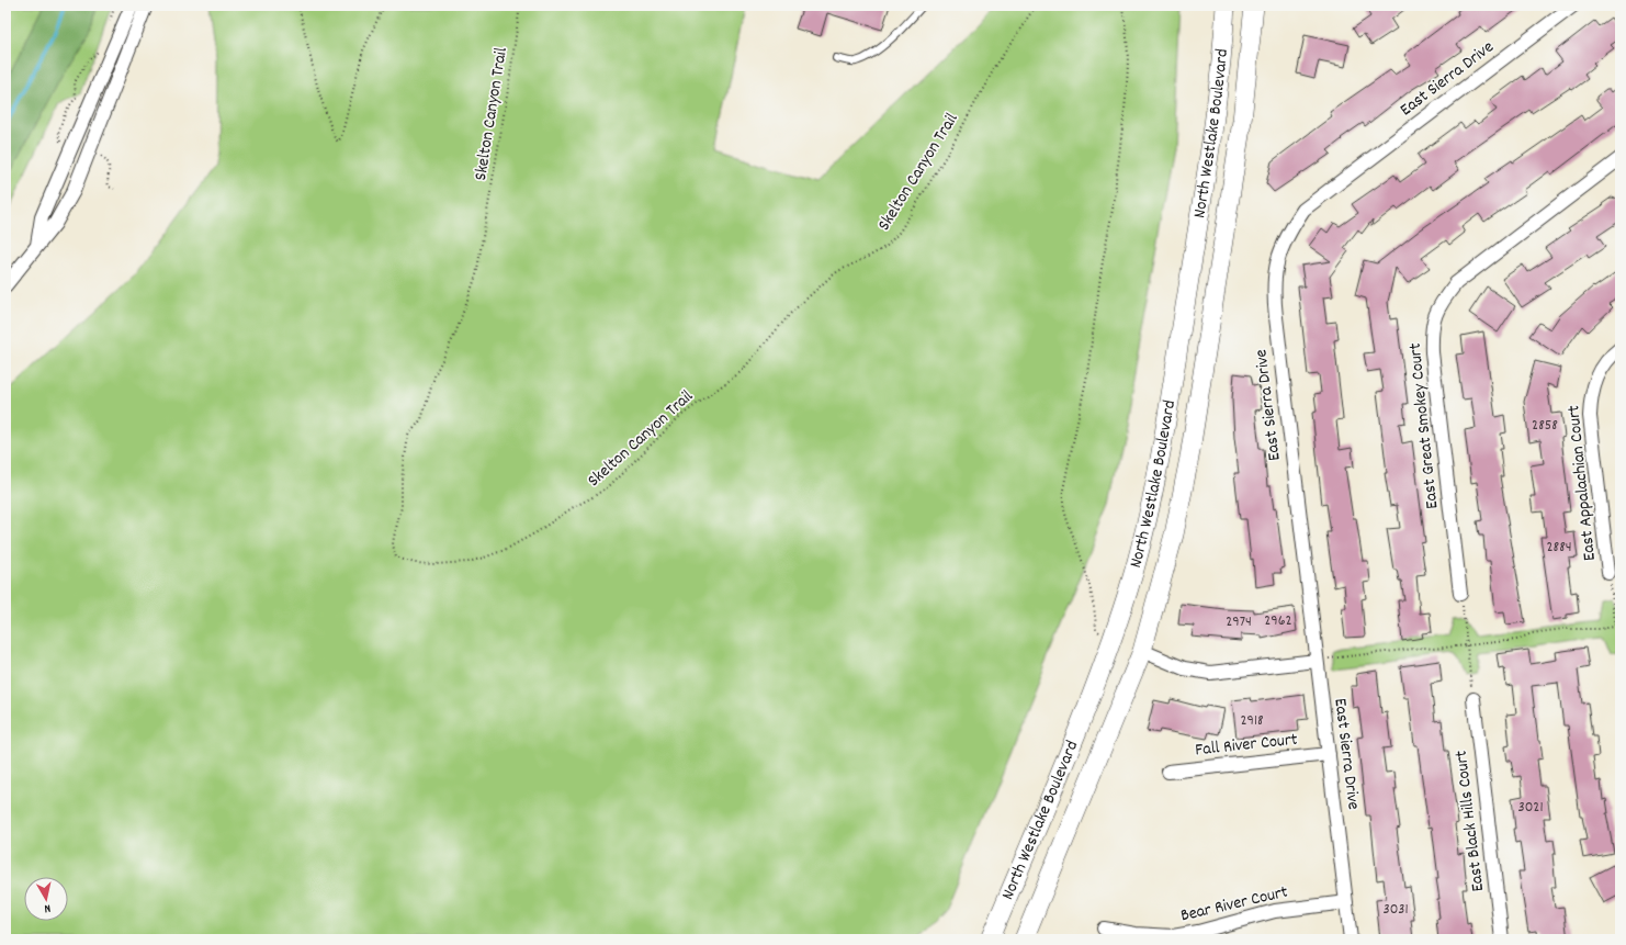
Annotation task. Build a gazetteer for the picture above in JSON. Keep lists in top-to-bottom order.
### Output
{
  "streets": {
    "main road": ["North Westlake Boulevard"],
    "street": [
      "East Sierra Drive",
      "East Great Smokey Court",
      "East Appalachian Court",
      "Fall River Court",
      "East Black Hills Court",
      "Bear River Court"
    ],
    "path": ["Skelton Canyon Trail"]
  },
  "crossings": [
    ["East Sierra Drive", "Fall River Court"],
    ["East Sierra Drive", "Bear River Court"]
  ],
  "house_numbers": [
    "2858",
    "2884",
    "2962",
    "2974",
    "2918",
    "3021",
    "3031"
  ],
  "north": "bottom"
}
